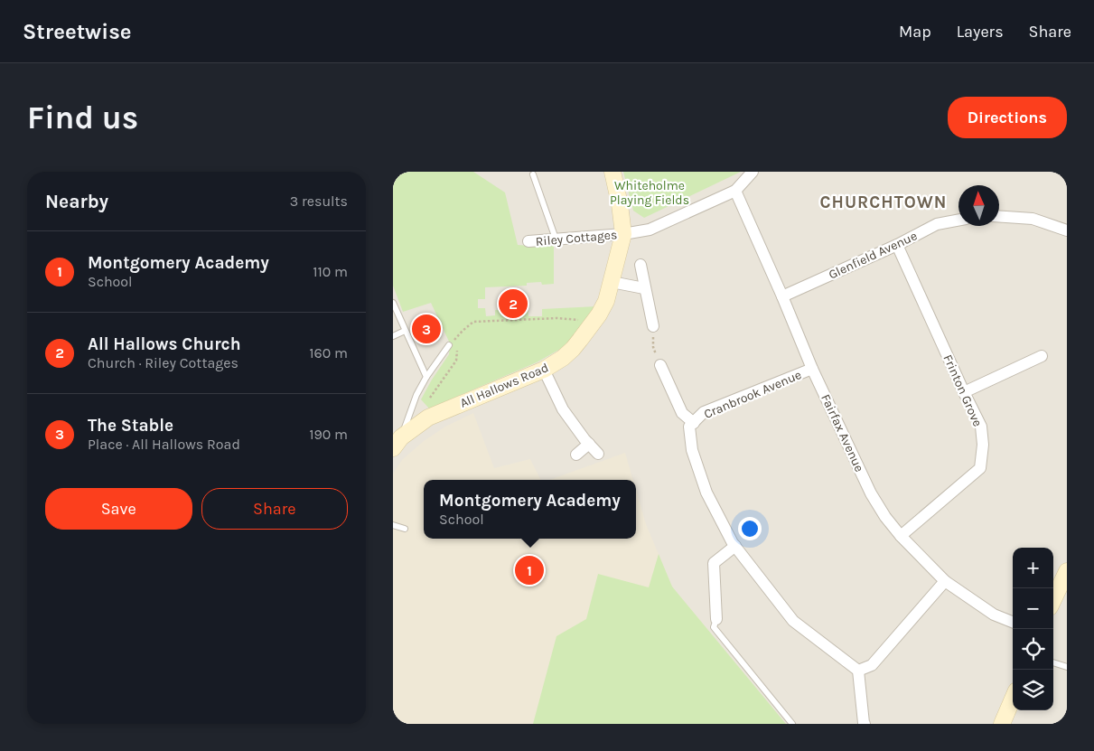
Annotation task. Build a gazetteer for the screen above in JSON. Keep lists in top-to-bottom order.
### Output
{
  "streets": {
    "street": [
      "Riley Cottages",
      "Glenfield Avenue",
      "All Hallows Road",
      "Frinton Grove",
      "Cranbrook Avenue",
      "Fairfax Avenue"
    ]
  },
  "crossings": [
    ["Riley Cottages", "All Hallows Road"],
    ["Riley Cottages", "Fairfax Avenue"],
    ["Glenfield Avenue", "Frinton Grove"],
    ["Glenfield Avenue", "Fairfax Avenue"],
    ["Frinton Grove", "Fairfax Avenue"],
    ["Cranbrook Avenue", "Fairfax Avenue"]
  ],
  "districts": ["CHURCHTOWN"],
  "parks": ["Whiteholme Playing Fields"],
  "north": "top",
  "page": {
    "header": "Streetwise",
    "nav": ["Map", "Layers", "Share"],
    "buttons": [
      "Directions",
      ["Save", "Share"]
    ],
    "title": "Find us",
    "heading": ["Nearby", "3 results"],
    "list": [
      {
        "mark": "1",
        "name": "Montgomery Academy",
        "note": "School",
        "value": "110 m"
      },
      {
        "mark": "2",
        "name": "All Hallows Church",
        "note": "Church · Riley Cottages",
        "value": "160 m"
      },
      {
        "mark": "3",
        "name": "The Stable",
        "note": "Place · All Hallows Road",
        "value": "190 m"
      }
    ],
    "pins": ["2", "3", "1"],
    "popup": ["Montgomery Academy", "School"],
    "map_buttons": ["+", "−"]
  }
}
